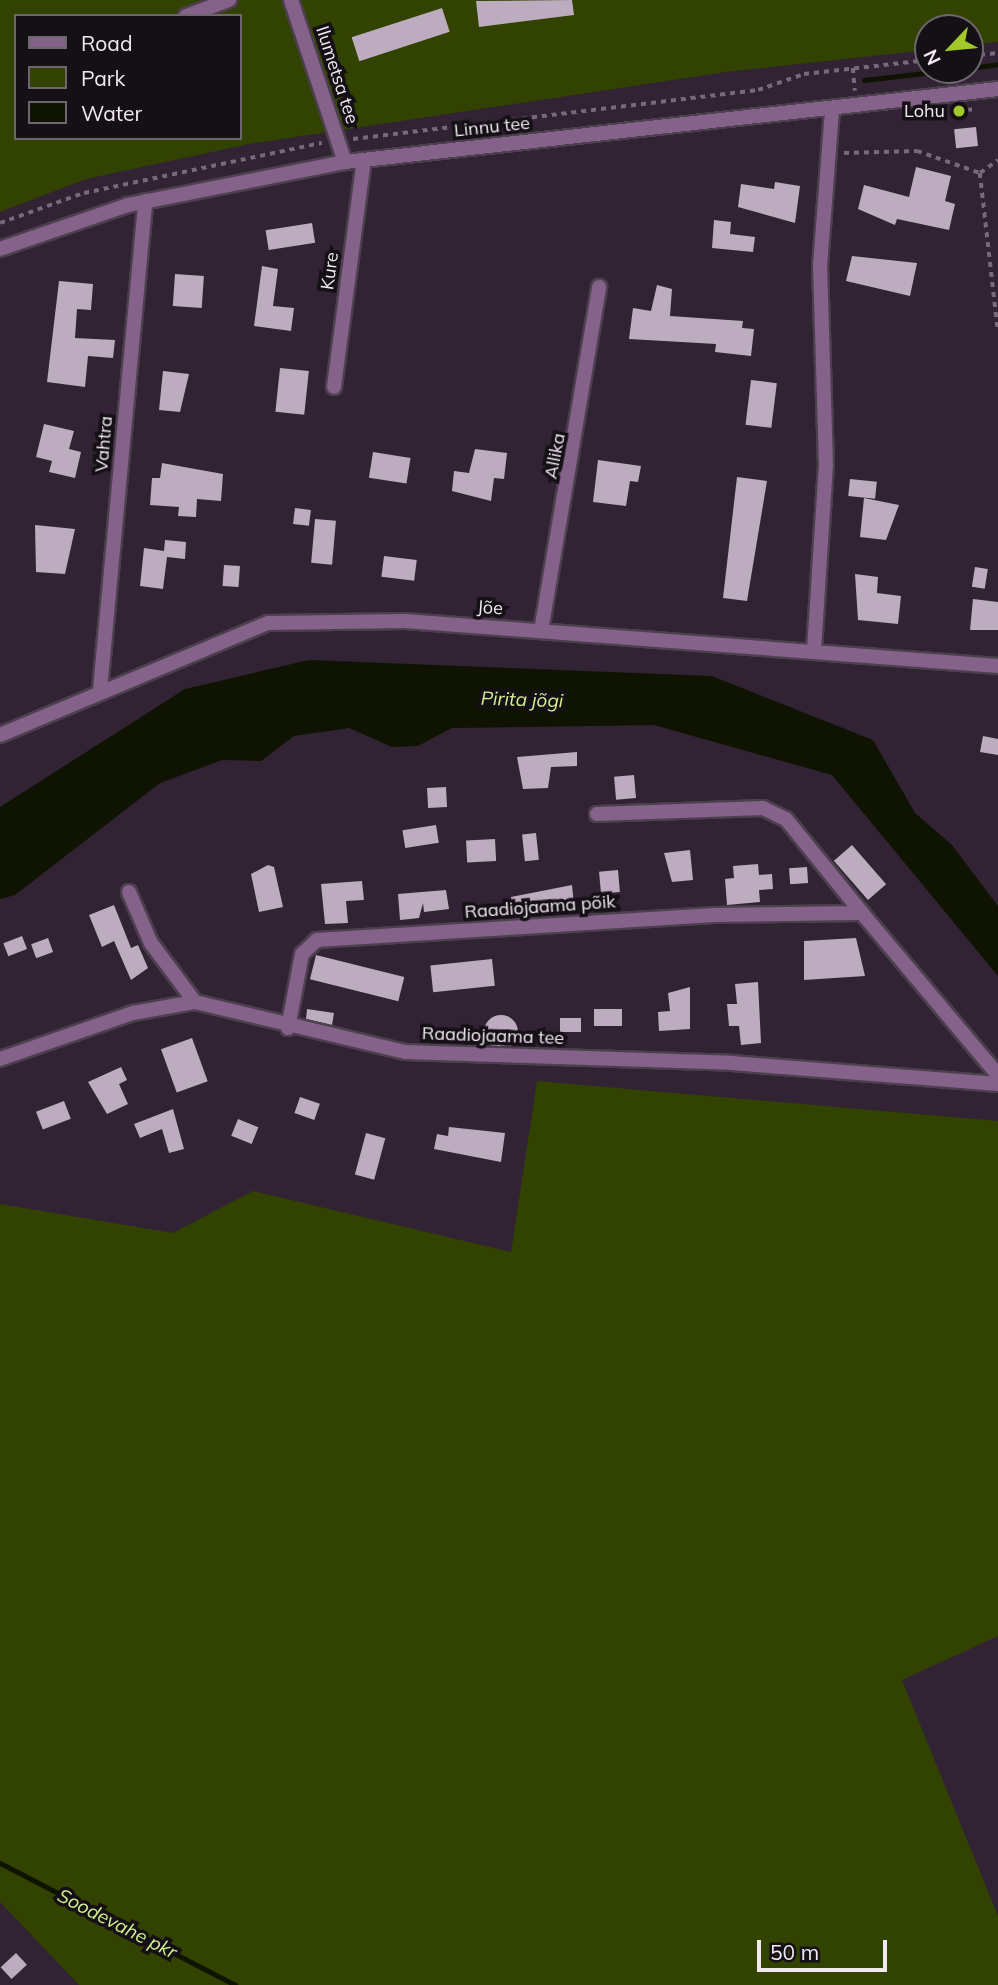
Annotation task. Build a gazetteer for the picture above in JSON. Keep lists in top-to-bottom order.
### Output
{
  "streets": {
    "street": [
      "Ilumetsa tee",
      "Linnu tee",
      "Kure",
      "Vahtra",
      "Allika",
      "Jõe",
      "Raadiojaama põik",
      "Raadiojaama tee"
    ]
  },
  "crossings": [
    ["Ilumetsa tee", "Linnu tee"],
    ["Linnu tee", "Kure"],
    ["Linnu tee", "Vahtra"],
    ["Vahtra", "Jõe"],
    ["Allika", "Jõe"],
    ["Raadiojaama põik", "Raadiojaama tee"]
  ],
  "water": ["Pirita jõgi", "Soodevahe pkr"],
  "places": ["Lohu"],
  "legend": ["Road", "Park", "Water"],
  "scale_bar": "50 m",
  "north": "bottom left"
}
